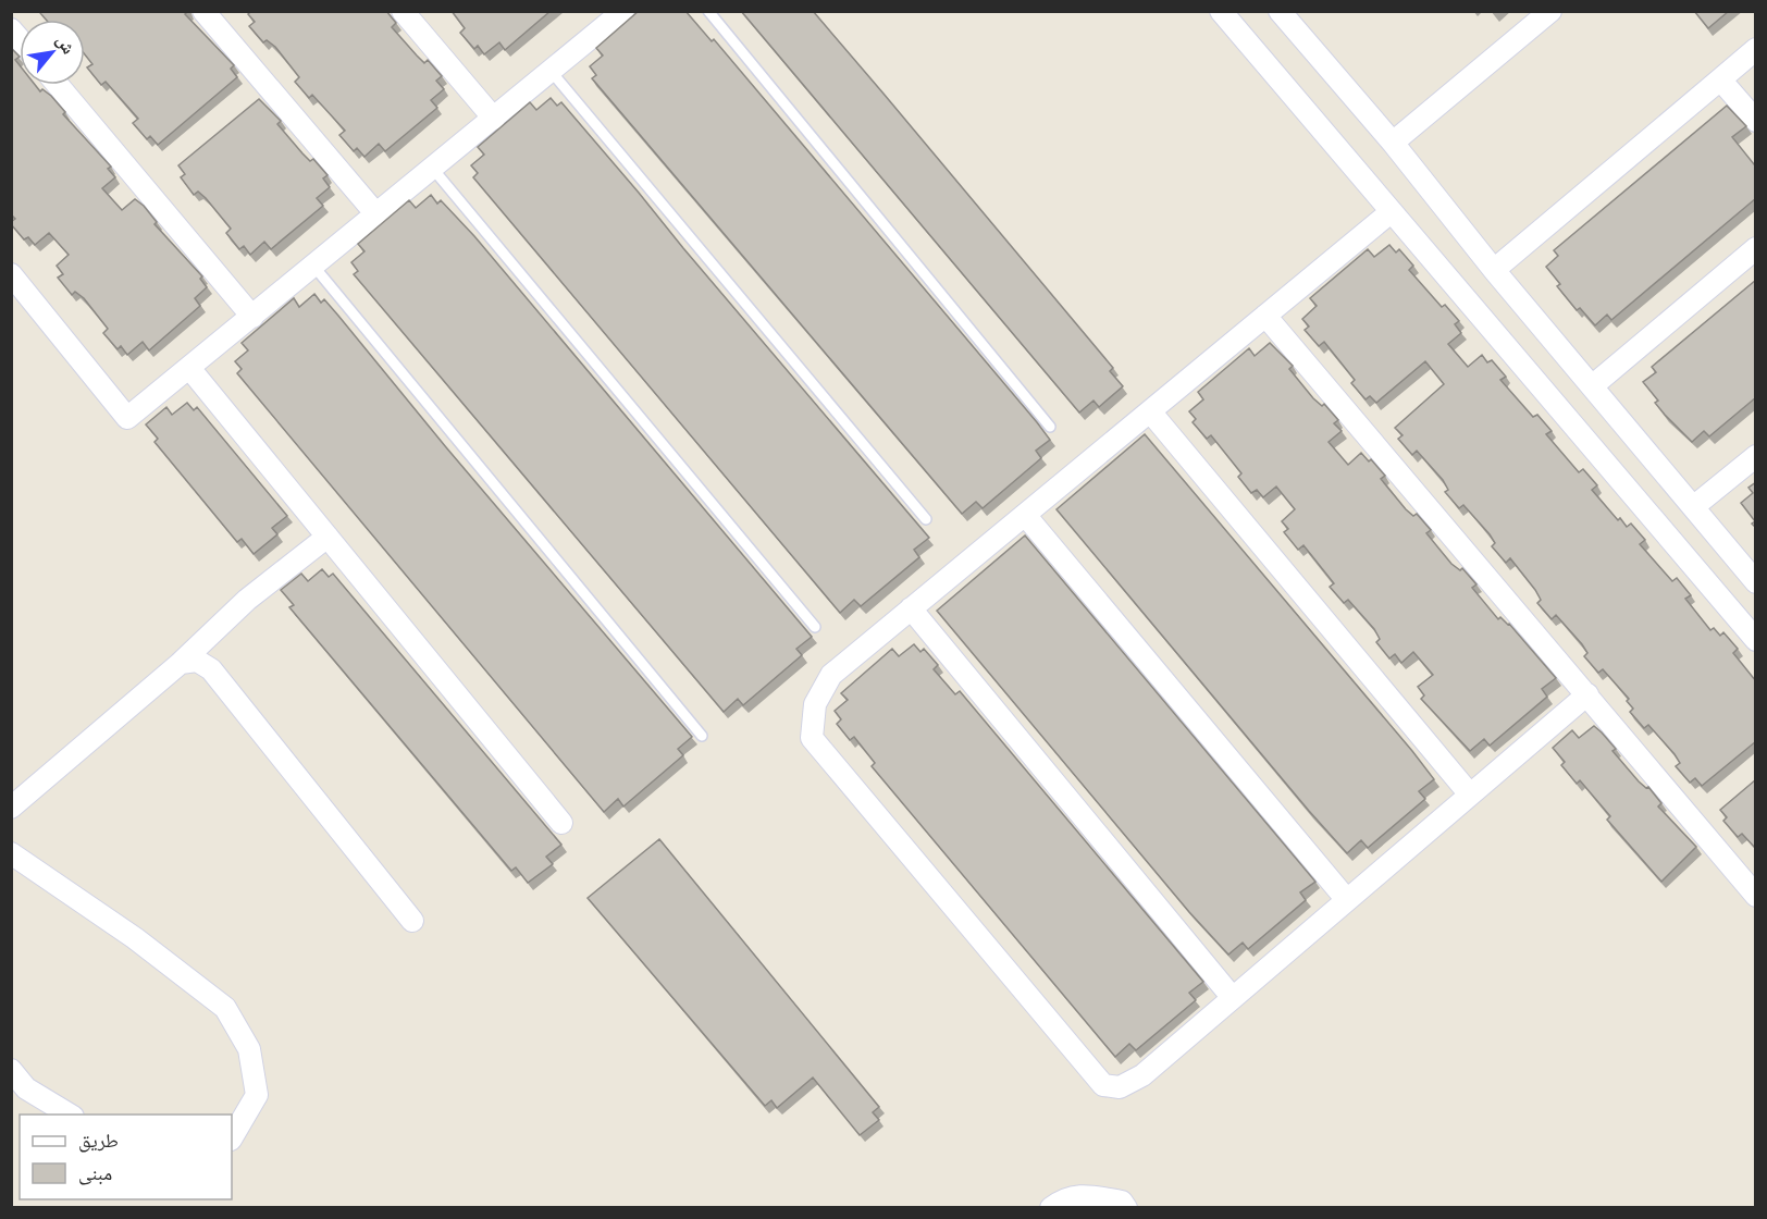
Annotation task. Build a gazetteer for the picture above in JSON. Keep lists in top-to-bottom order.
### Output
{
  "legend": ["طريق", "مبنى"],
  "north": "top right"
}
